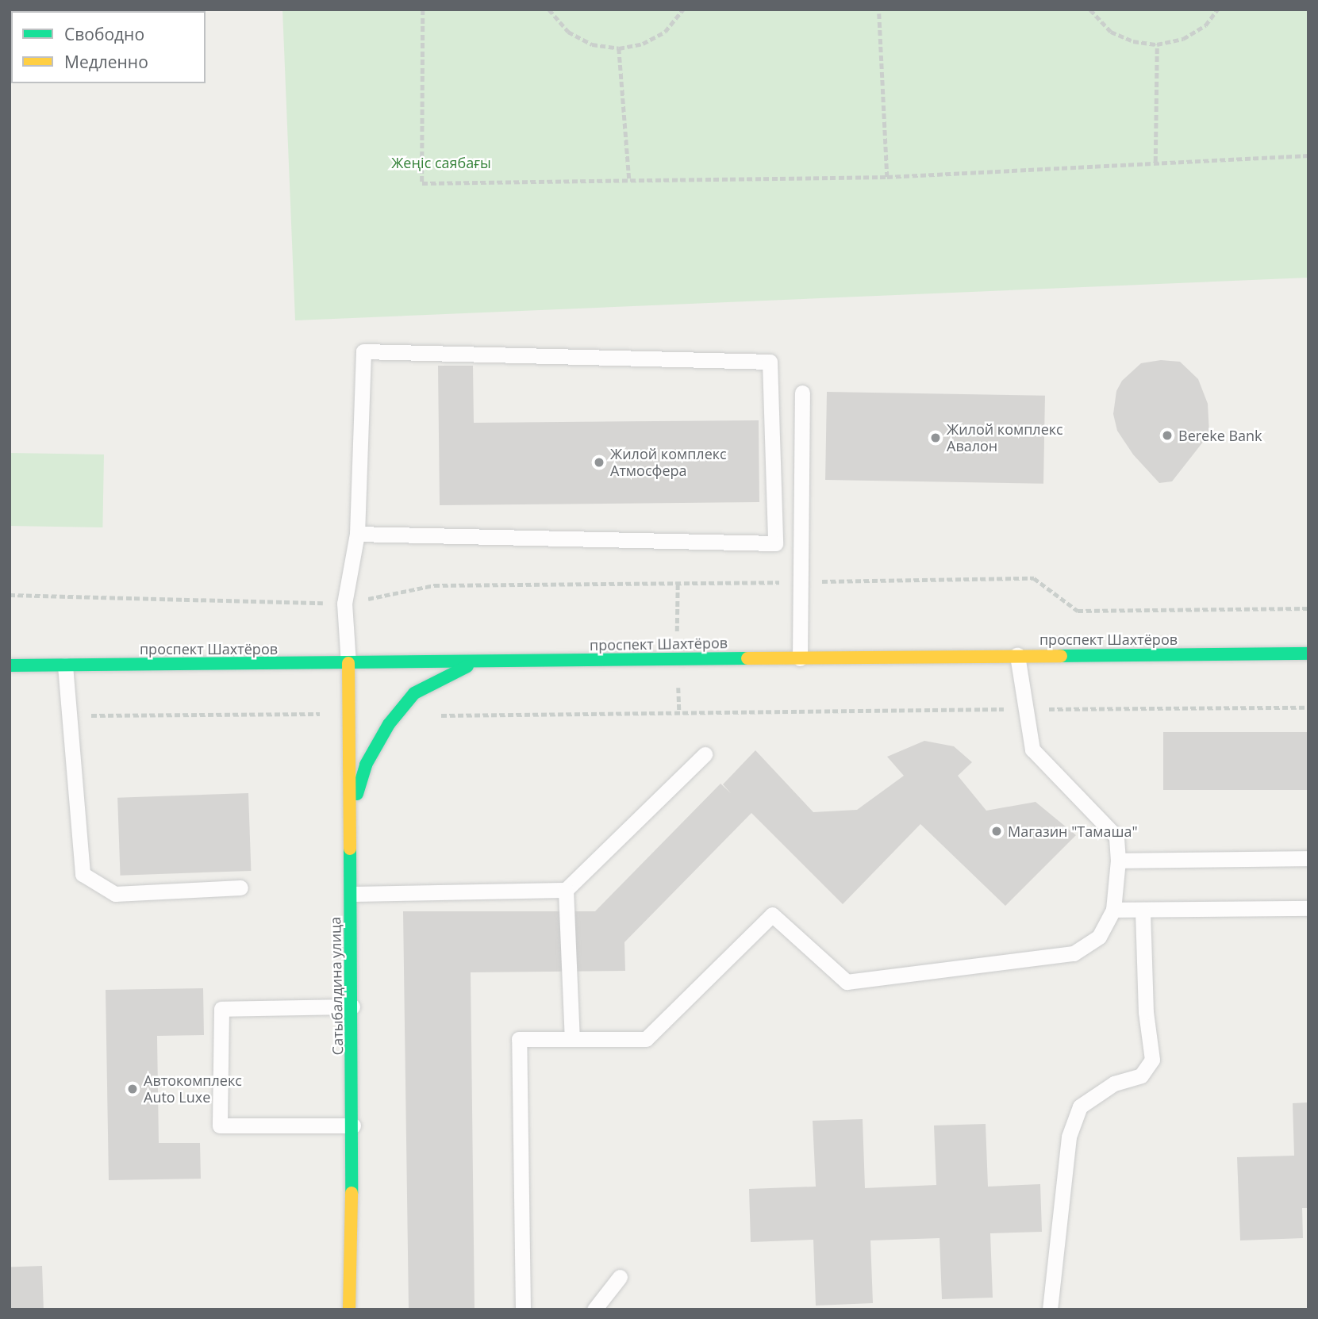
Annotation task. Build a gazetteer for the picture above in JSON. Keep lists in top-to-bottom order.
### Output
{
  "streets": {
    "main road": ["проспект Шахтёров", "Сатыбалдина улица"]
  },
  "crossings": [
    ["проспект Шахтёров", "Сатыбалдина улица"]
  ],
  "parks": ["Жеңіс саябағы"],
  "places": [
    "Bereke Bank",
    "Жилой комплекс Авалон",
    "Жилой комплекс Атмосфера",
    "Магазин \"Тамаша\"",
    "Автокомплекс Auto Luxe"
  ],
  "legend": ["Свободно", "Медленно"]
}
